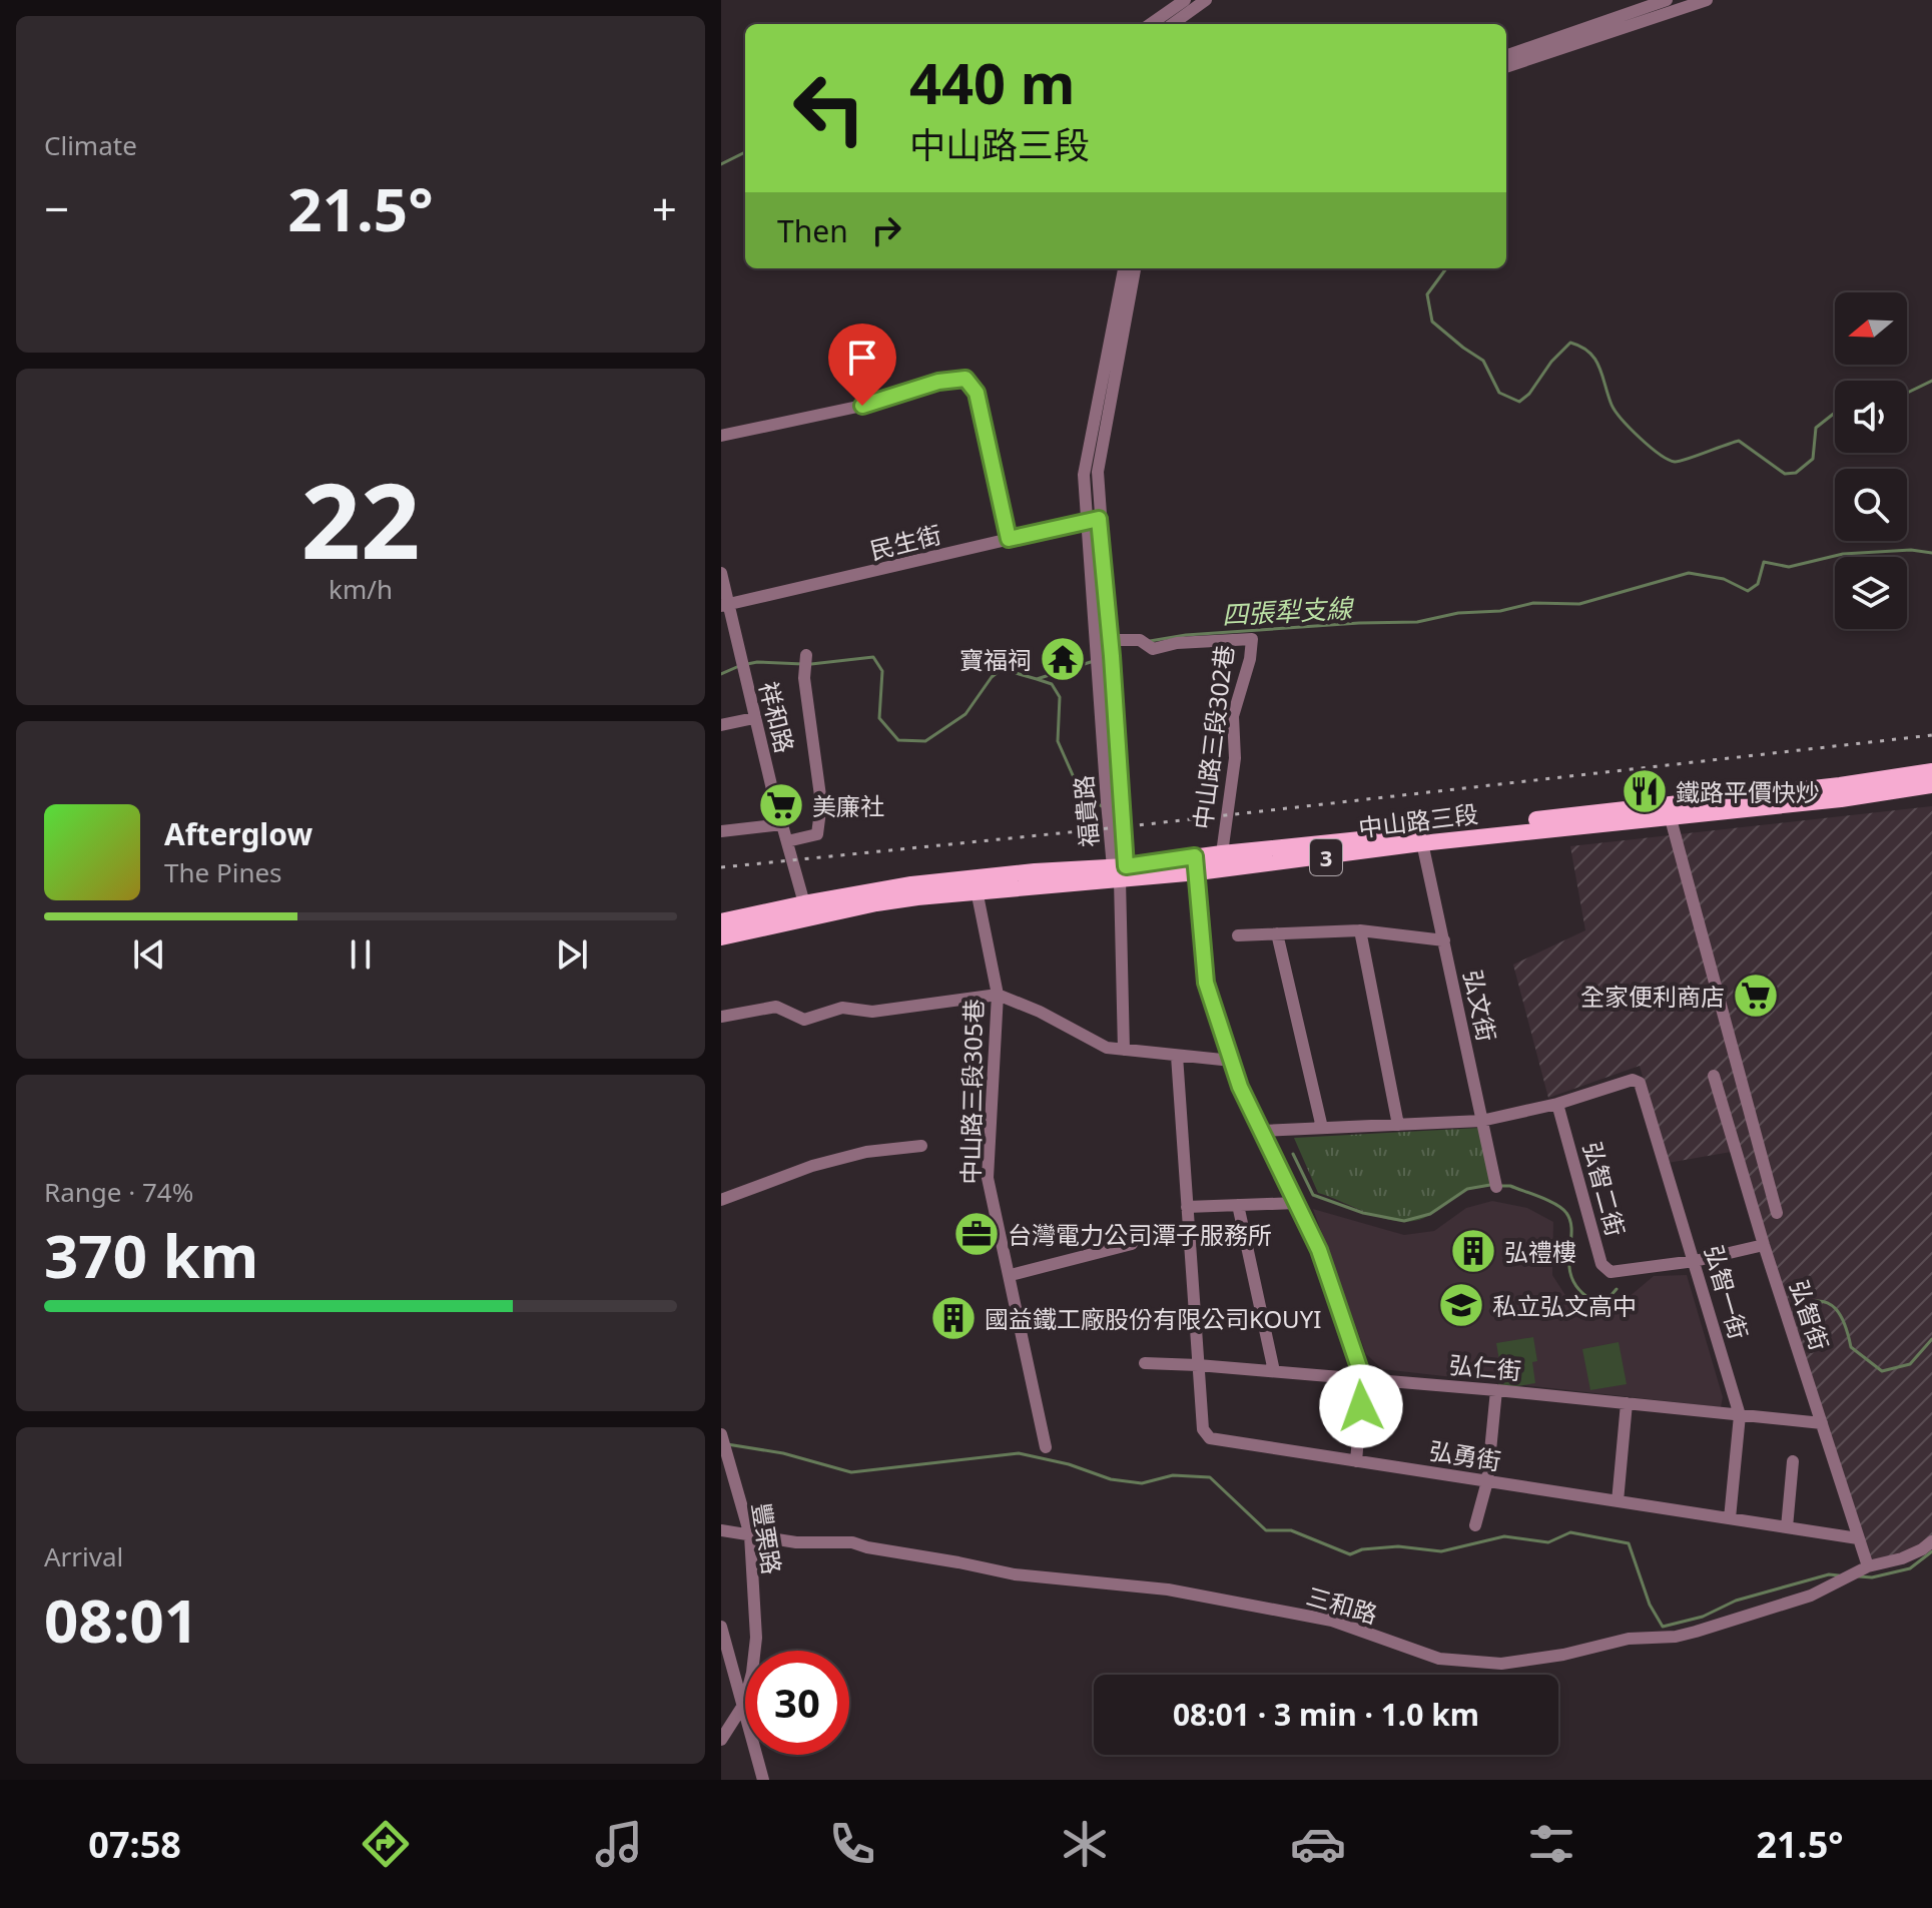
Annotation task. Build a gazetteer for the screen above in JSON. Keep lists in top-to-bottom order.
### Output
{
  "streets": {
    "main road": ["中山路三段", "3"],
    "street": [
      "民生街",
      "祥和路",
      "中山路三段302巷",
      "福貴路",
      "弘文街",
      "中山路三段305巷",
      "弘智二街",
      "弘智一街",
      "弘智街",
      "弘仁街",
      "弘勇街",
      "豐栗路",
      "三和路"
    ]
  },
  "crossings": [
    ["民生街", "祥和路"],
    ["民生街", "福貴路"],
    ["祥和路", "中山路三段"],
    ["中山路三段302巷", "福貴路"],
    ["中山路三段302巷", "中山路三段"],
    ["福貴路", "中山路三段"],
    ["中山路三段", "弘文街"],
    ["中山路三段", "中山路三段305巷"],
    ["弘智二街", "弘智一街"],
    ["弘智二街", "弘智街"],
    ["弘智一街", "弘仁街"],
    ["弘智一街", "弘勇街"],
    ["弘智街", "弘仁街"],
    ["弘智街", "弘勇街"],
    ["弘智街", "三和路"],
    ["弘仁街", "弘勇街"],
    ["豐栗路", "三和路"]
  ],
  "water": ["四張犁支線"],
  "places": {
    "temple": ["寶福祠"],
    "restaurant": ["鐵路平價快炒"],
    "supermarket": ["美廉社", "全家便利商店"],
    "office": ["台灣電力公司潭子服務所"],
    "building": ["弘禮樓", "國益鐵工廠股份有限公司KOUYI"],
    "school or university": ["私立弘文高中"]
  },
  "north": "left",
  "page": {
    "tile": [
      "Climate",
      ["22", "km/h"],
      ["Range · 74%", "370 km"],
      ["Arrival", "08:01"]
    ],
    "turn": ["440 m", "中山路三段"],
    "heat": ["−", "21.5°", "+"],
    "then": "Then",
    "song": ["Afterglow", "The Pines"],
    "limit": "30",
    "trip": "08:01 · 3 min · 1.0 km",
    "tabs": ["07:58", "21.5°"]
  }
}
